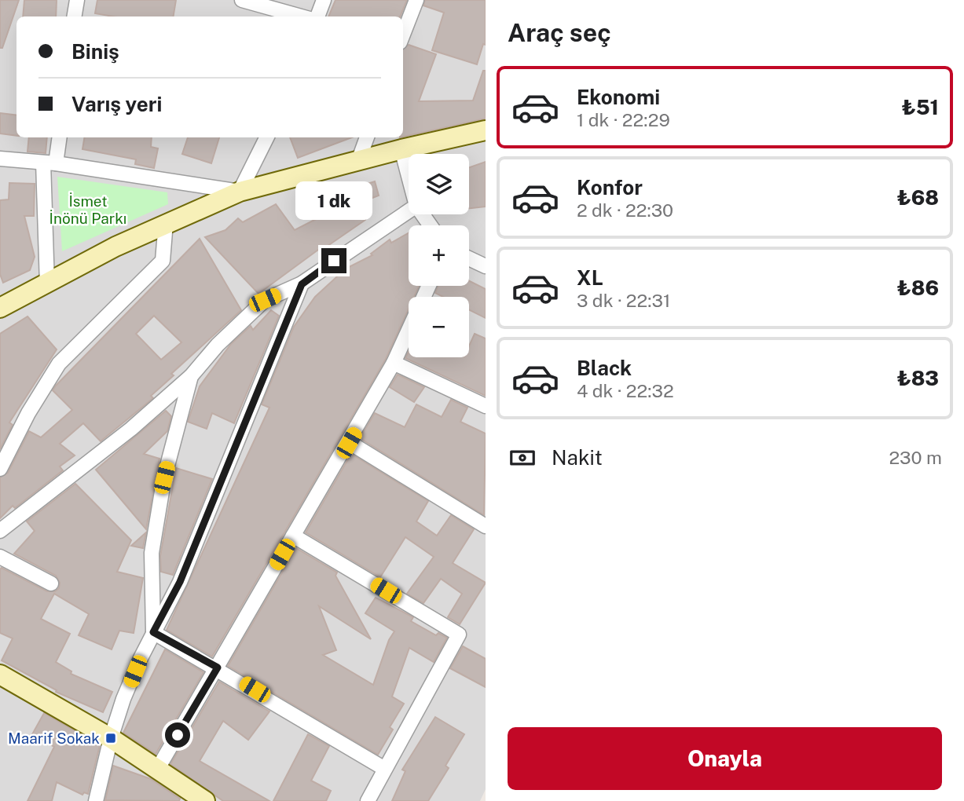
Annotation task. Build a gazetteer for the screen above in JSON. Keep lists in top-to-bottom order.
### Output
{
  "parks": ["İsmet İnönü Parkı"],
  "places": {
    "transit": ["Maarif Sokak"]
  },
  "page": {
    "heading": "Araç seç",
    "banner": ["Biniş", "Varış yeri"],
    "list": [
      {
        "name": "Ekonomi",
        "note": "1 dk · 22:29",
        "value": "₺51"
      },
      {
        "name": "Konfor",
        "note": "2 dk · 22:30",
        "value": "₺68"
      },
      {
        "name": "XL",
        "note": "3 dk · 22:31",
        "value": "₺86"
      },
      {
        "name": "Black",
        "note": "4 dk · 22:32",
        "value": "₺83"
      }
    ],
    "map_buttons": ["+", "−"],
    "bubble": "1 dk",
    "pay": ["Nakit", "230 m"],
    "buttons": "Onayla"
  }
}
